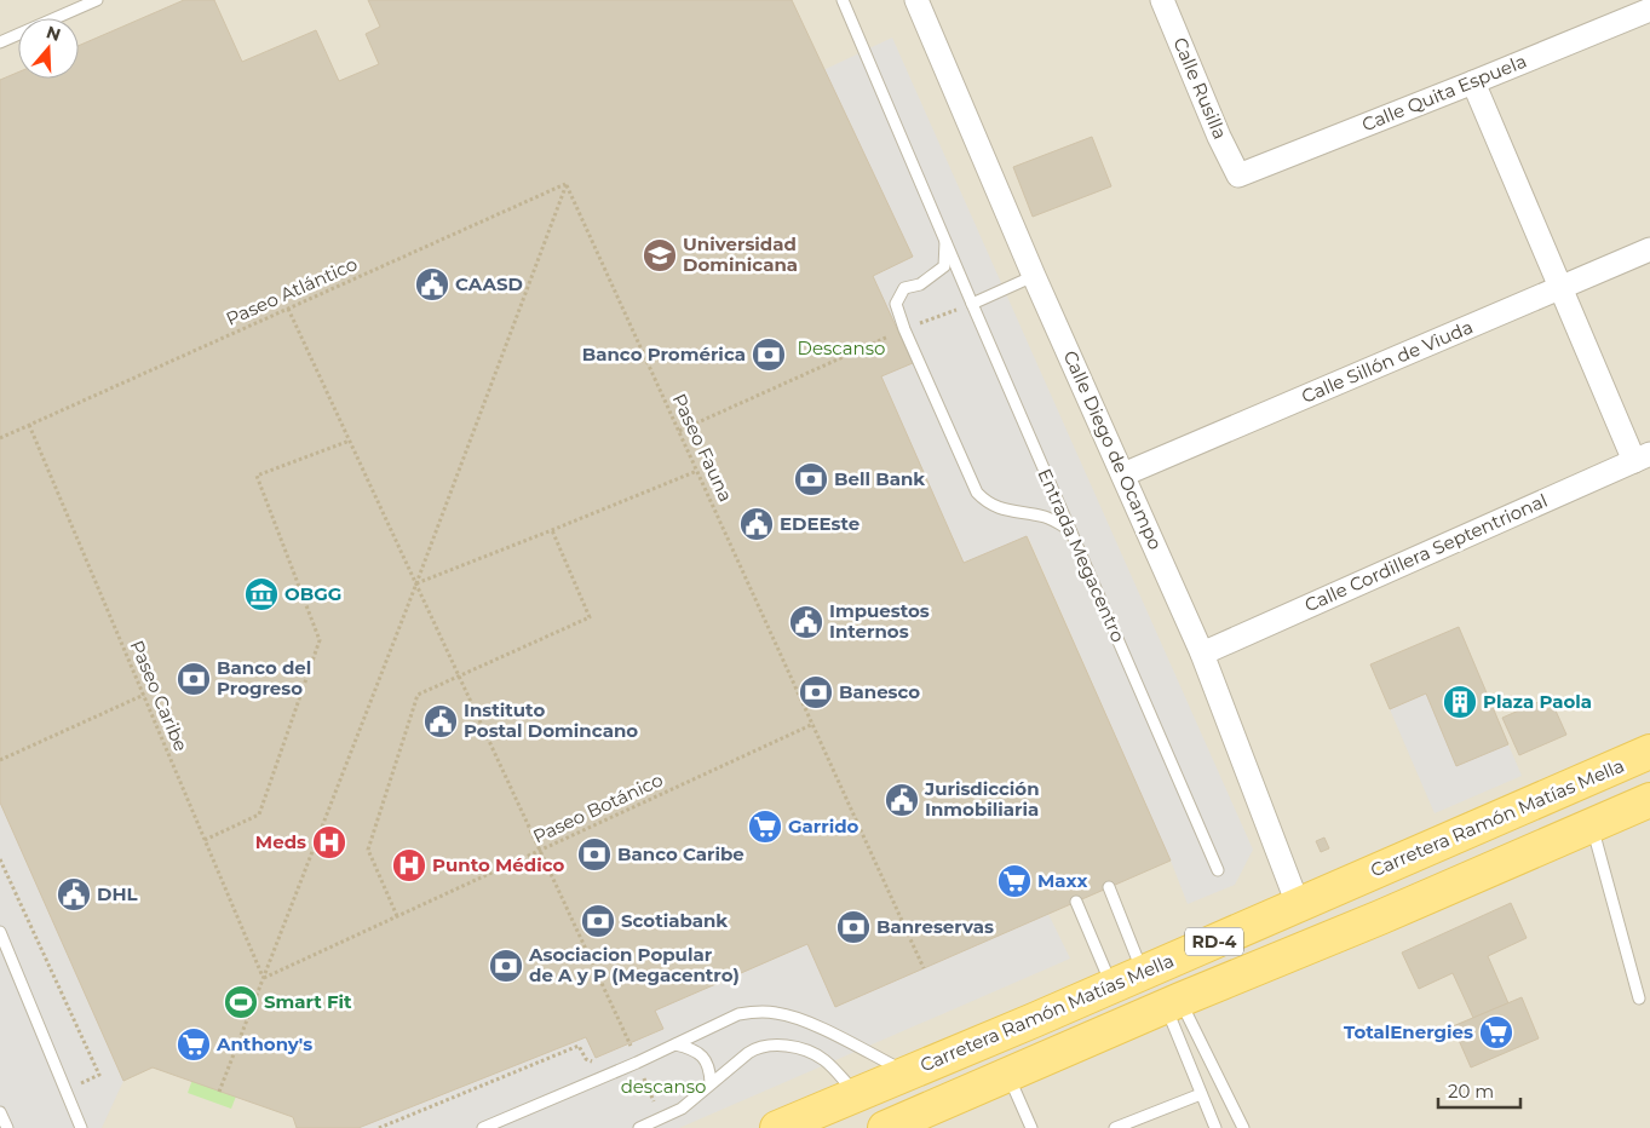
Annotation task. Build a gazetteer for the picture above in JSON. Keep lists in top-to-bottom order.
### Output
{
  "streets": {
    "main road": ["Carretera Ramón Matías Mella", "RD-4"],
    "street": [
      "Calle Rusilla",
      "Calle Quita Espuela",
      "Calle Sillón de Viuda",
      "Calle Diego de Ocampo",
      "Calle Cordillera Septentrional"
    ],
    "lane": ["Entrada Megacentro"],
    "path": [
      "Paseo Atlántico",
      "Paseo Fauna",
      "Paseo Caribe",
      "Paseo Botánico"
    ]
  },
  "crossings": [
    ["Calle Rusilla", "Calle Quita Espuela"],
    ["Paseo Atlántico", "Paseo Fauna"],
    ["Paseo Atlántico", "Paseo Caribe"],
    ["Calle Sillón de Viuda", "Calle Diego de Ocampo"],
    ["Paseo Fauna", "Paseo Botánico"],
    ["Calle Diego de Ocampo", "Calle Cordillera Septentrional"],
    ["Calle Diego de Ocampo", "Carretera Ramón Matías Mella"],
    ["Paseo Caribe", "Paseo Botánico"]
  ],
  "parks": ["Descanso", "descanso"],
  "places": {
    "school or university": ["Universidad Dominicana"],
    "public building": [
      "CAASD",
      "EDEEste",
      "Impuestos Internos",
      "Instituto Postal Domincano",
      "Jurisdicción Inmobiliaria",
      "DHL"
    ],
    "bank": [
      "Banco Promérica",
      "Bell Bank",
      "Banco del Progreso",
      "Banesco",
      "Banco Caribe",
      "Scotiabank",
      "Banreservas",
      "Asociacion Popular de A y P (Megacentro)"
    ],
    "museum": ["OBGG"],
    "building": ["Plaza Paola"],
    "supermarket": [
      "Garrido",
      "Maxx",
      "TotalEnergies",
      "Anthony's"
    ],
    "hospital": ["Meds", "Punto Médico"],
    "sports": ["Smart Fit"]
  },
  "scale_bar": "20 m",
  "north": "top"
}
